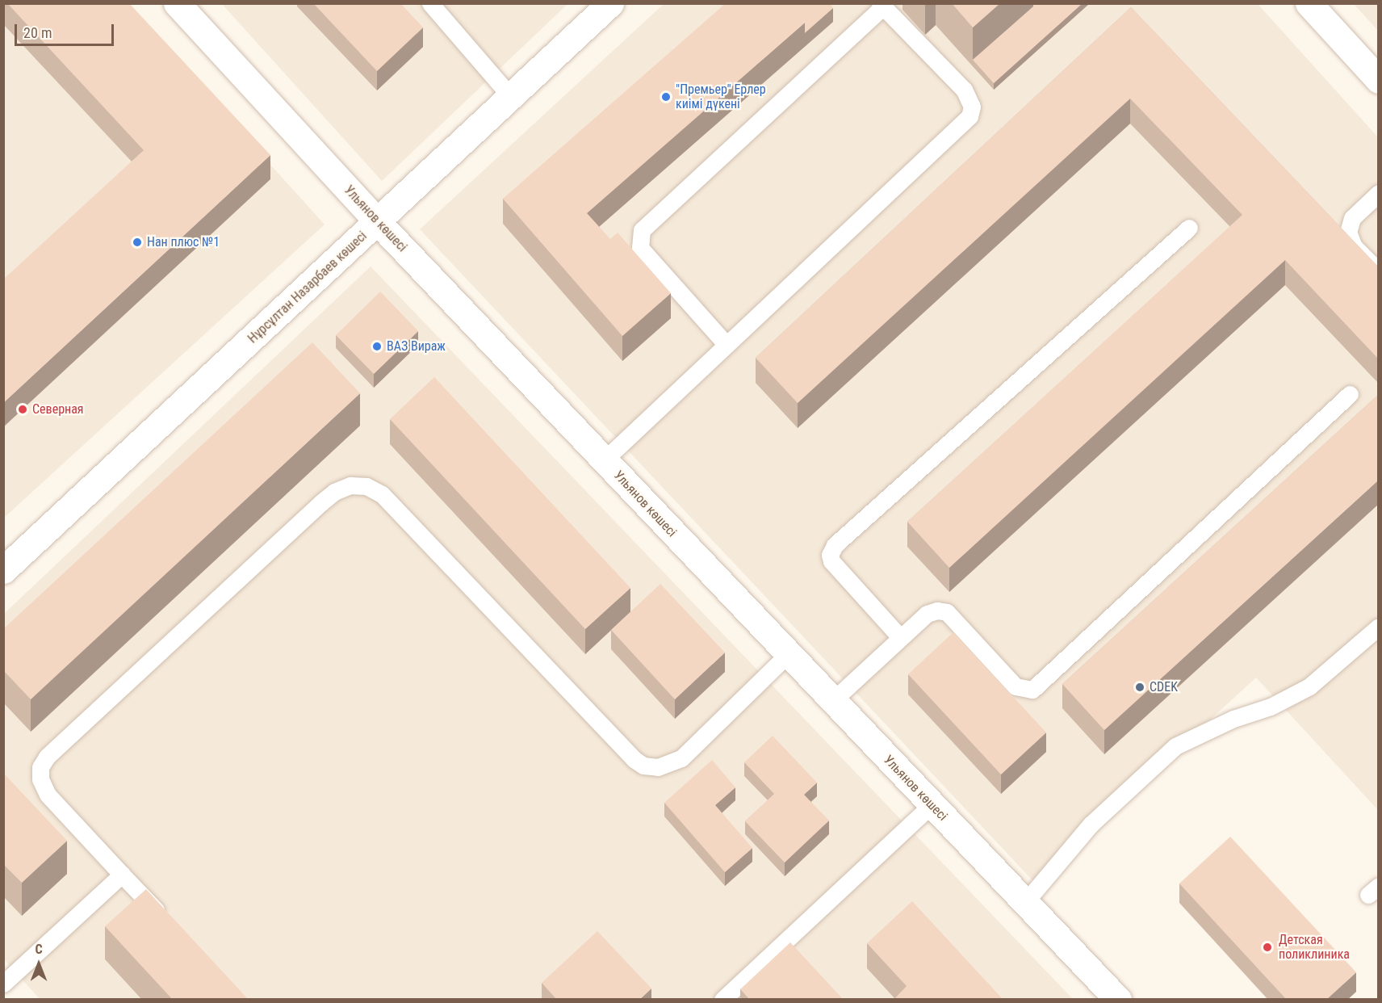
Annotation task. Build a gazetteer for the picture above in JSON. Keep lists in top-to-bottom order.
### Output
{
  "streets": {
    "street": ["Ульянов көшесі", "Нұрсұлтан Назарбаев көшесі"]
  },
  "crossings": [
    ["Ульянов көшесі", "Нұрсұлтан Назарбаев көшесі"]
  ],
  "places": [
    "\"Премьер\" Ерлер киімі дүкені",
    "Нан плюс №1",
    "ВАЗ Вираж",
    "Северная",
    "CDEK",
    "Детская поликлиника"
  ],
  "scale_bar": "20 m",
  "north": "top"
}
